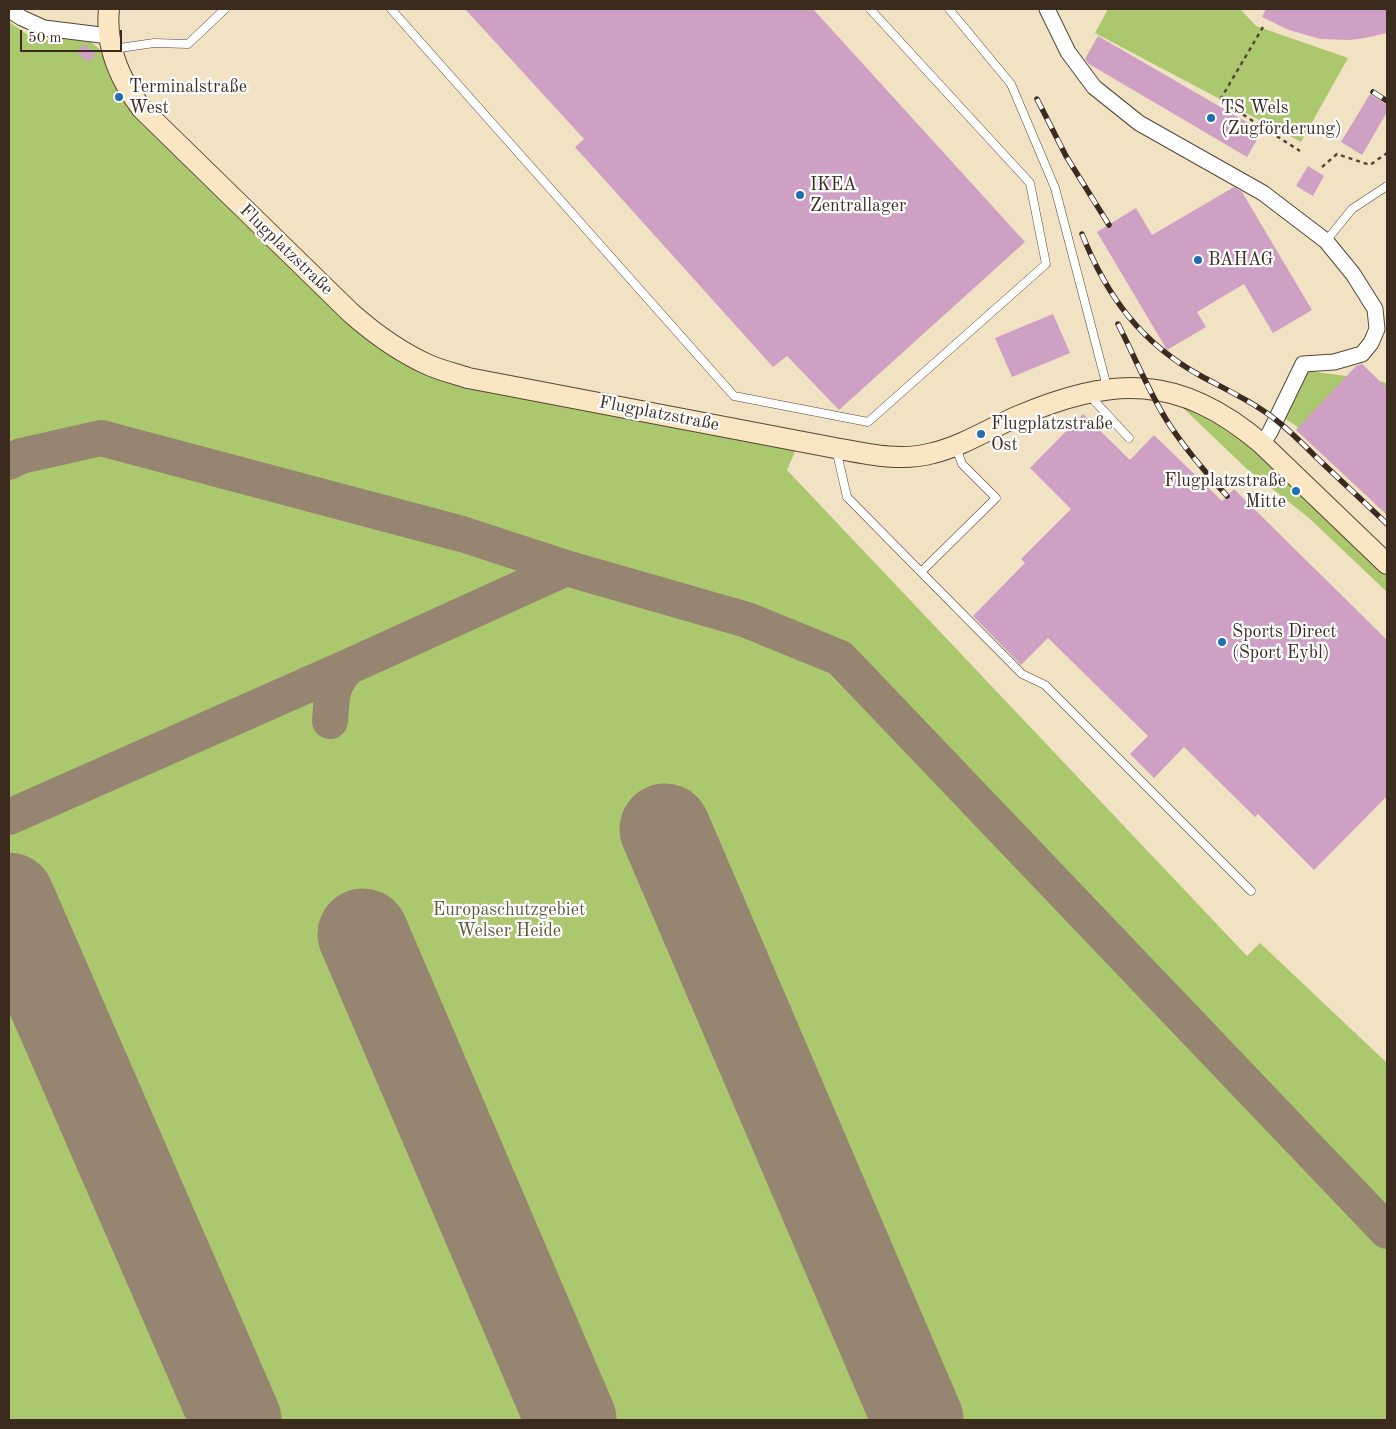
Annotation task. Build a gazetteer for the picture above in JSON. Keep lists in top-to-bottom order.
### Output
{
  "streets": {
    "street": ["Flugplatzstraße"]
  },
  "parks": ["Europaschutzgebiet Welser Heide"],
  "places": [
    "Terminalstraße West",
    "TS Wels (Zugförderung)",
    "IKEA Zentrallager",
    "BAHAG",
    "Flugplatzstraße Ost",
    "Flugplatzstraße Mitte",
    "Sports Direct (Sport Eybl)"
  ],
  "scale_bar": "50 m"
}
